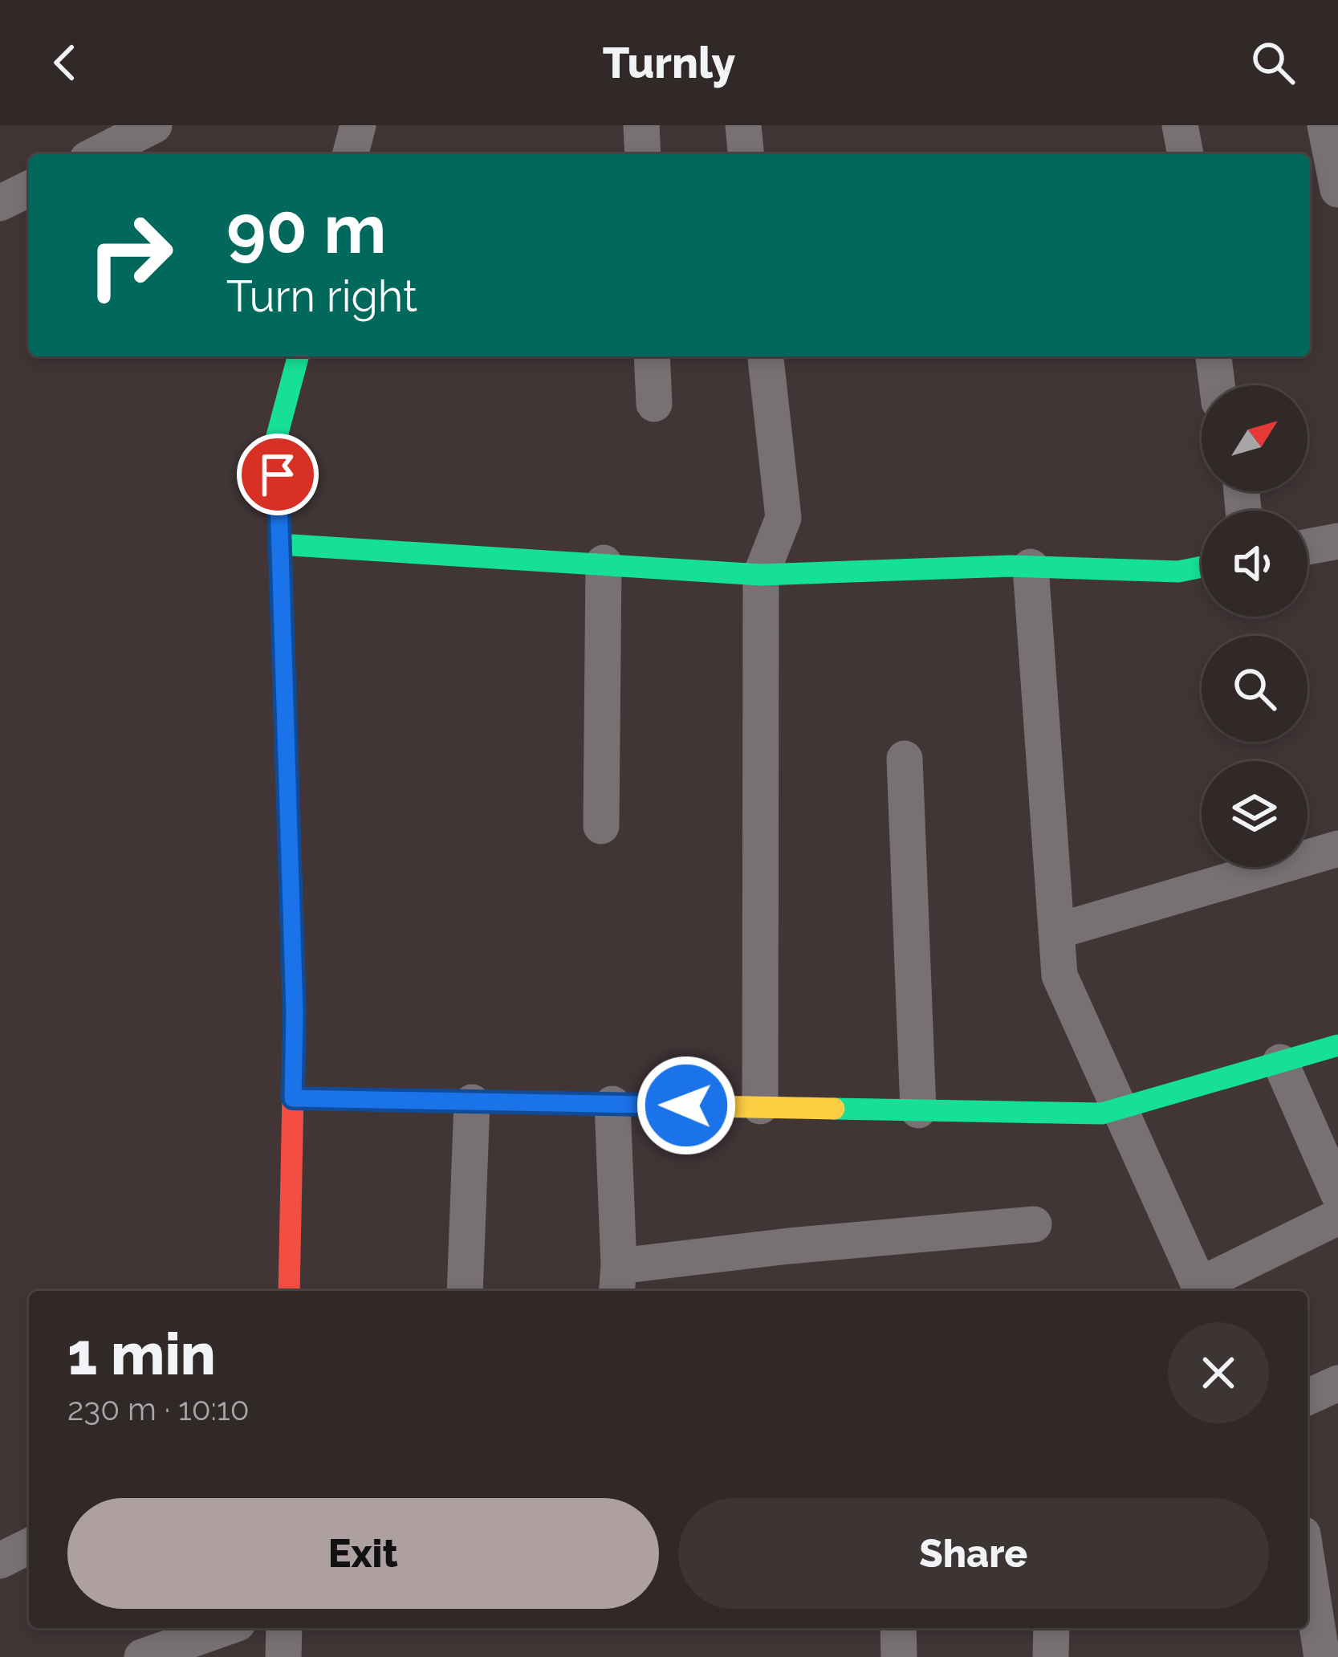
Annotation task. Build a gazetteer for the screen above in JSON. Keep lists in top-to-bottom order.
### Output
{
  "north": "top right",
  "page": {
    "header": "Turnly",
    "turn": ["90 m", "Turn right"],
    "heading": ["1 min", "230 m · 10:10"],
    "buttons": ["Exit", "Share"]
  }
}
